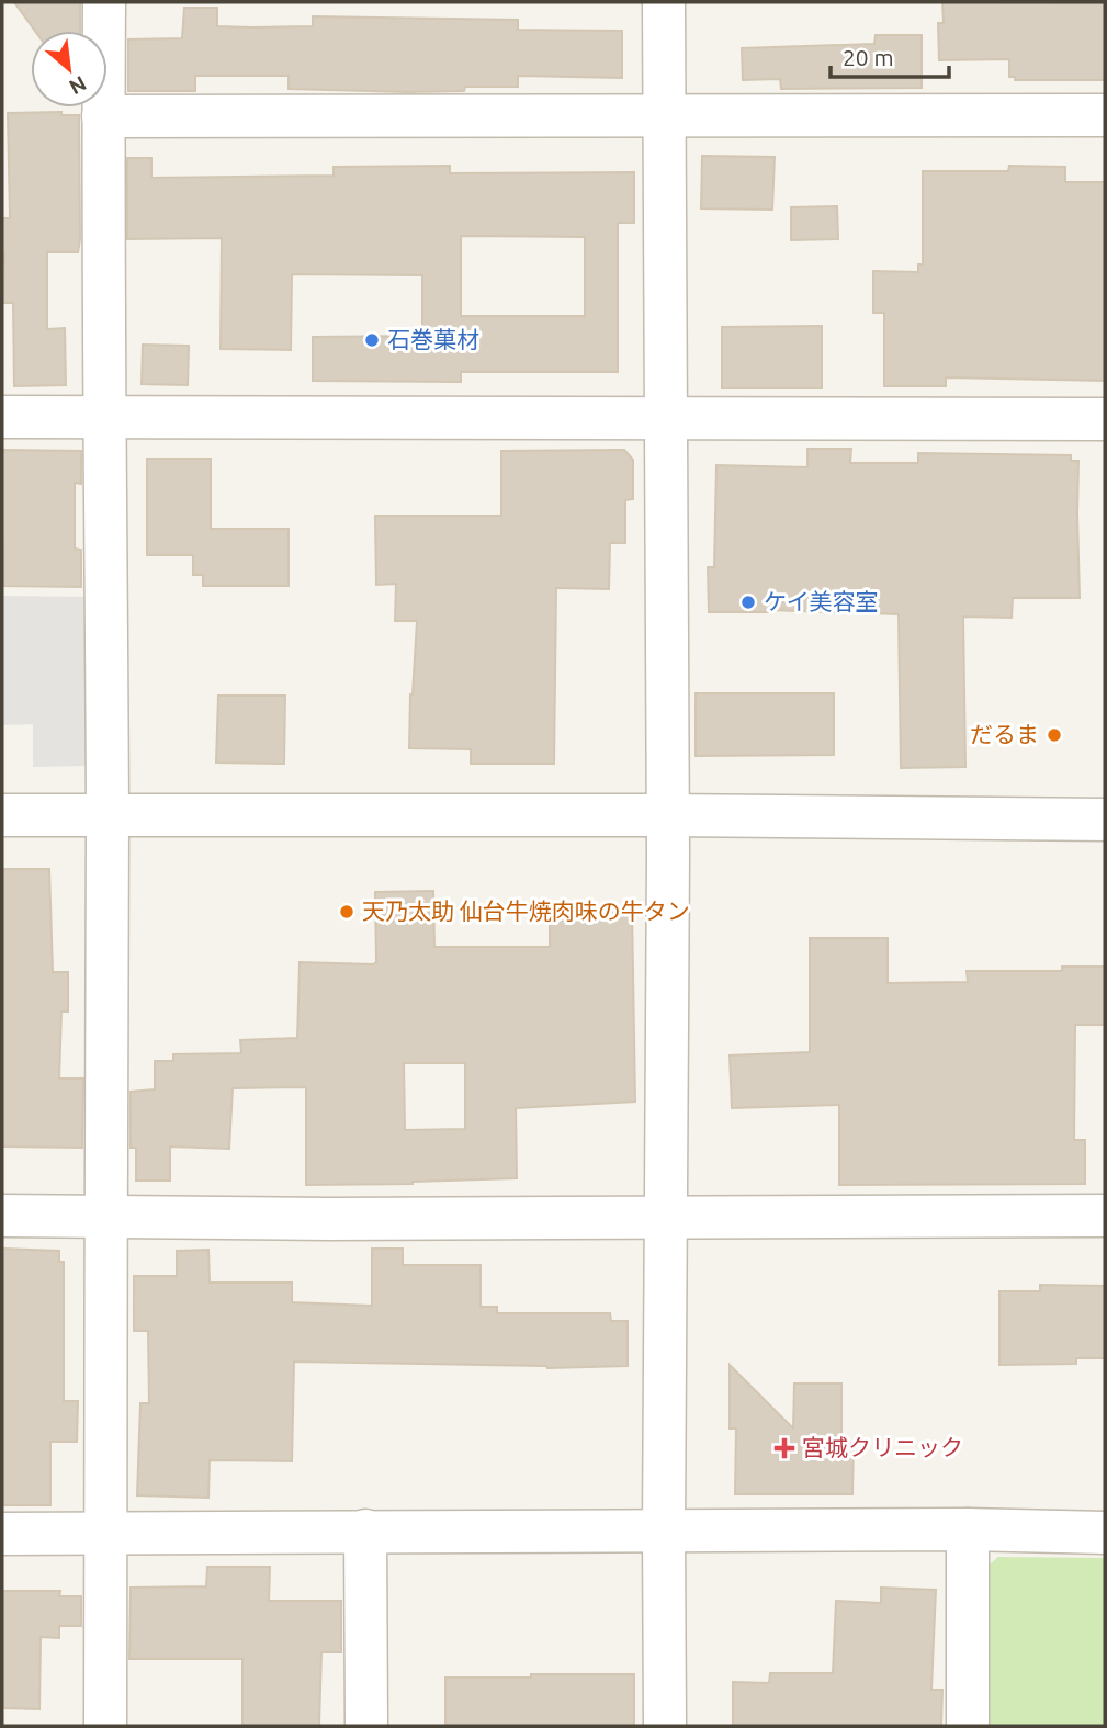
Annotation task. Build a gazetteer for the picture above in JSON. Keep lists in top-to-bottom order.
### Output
{
  "places": {
    "other": [
      "石巻菓材",
      "ケイ美容室",
      "だるま",
      "天乃太助 仙台牛焼肉味の牛タン"
    ],
    "health": ["宮城クリニック"]
  },
  "scale_bar": "20 m",
  "north": "bottom right"
}
